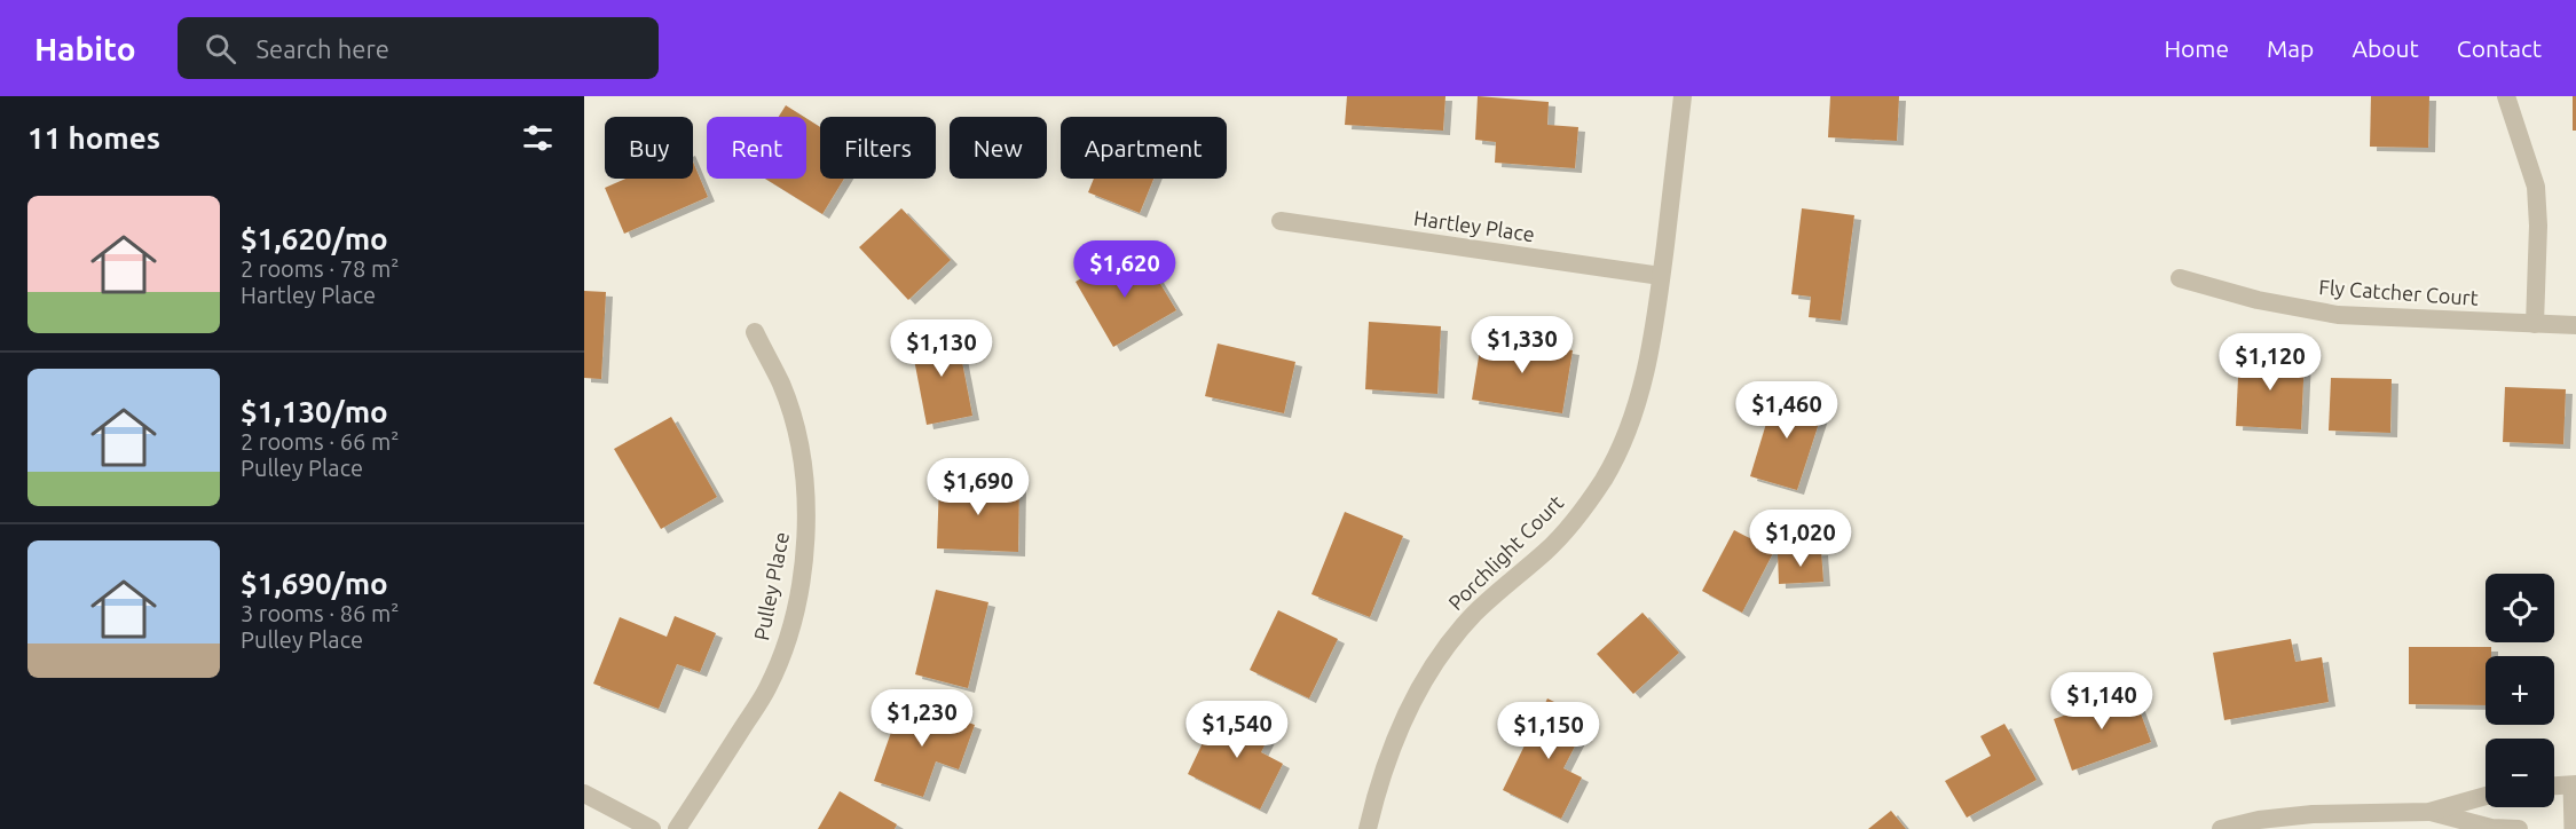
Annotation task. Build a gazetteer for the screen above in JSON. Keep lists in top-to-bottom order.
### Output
{
  "streets": {
    "street": [
      "Hartley Place",
      "Fly Catcher Court",
      "Porchlight Court",
      "Pulley Place"
    ]
  },
  "crossings": [
    ["Hartley Place", "Porchlight Court"]
  ],
  "page": {
    "header": "Habito",
    "search": "Search here",
    "nav": [
      "Home",
      "Map",
      "About",
      "Contact"
    ],
    "heading": "11 homes",
    "chip": [
      "Buy",
      "Rent",
      "Filters",
      "New",
      "Apartment"
    ],
    "list": [
      {
        "name": "$1,620/mo",
        "note": "2 rooms · 78 m² · Hartley Place"
      },
      {
        "name": "$1,130/mo",
        "note": "2 rooms · 66 m² · Pulley Place"
      },
      {
        "name": "$1,690/mo",
        "note": "3 rooms · 86 m² · Pulley Place"
      }
    ],
    "price": [
      "$1,620",
      "$1,330",
      "$1,130",
      "$1,120",
      "$1,460",
      "$1,690",
      "$1,020",
      "$1,140",
      "$1,230",
      "$1,540",
      "$1,150"
    ],
    "map_buttons": ["+", "−"]
  }
}
